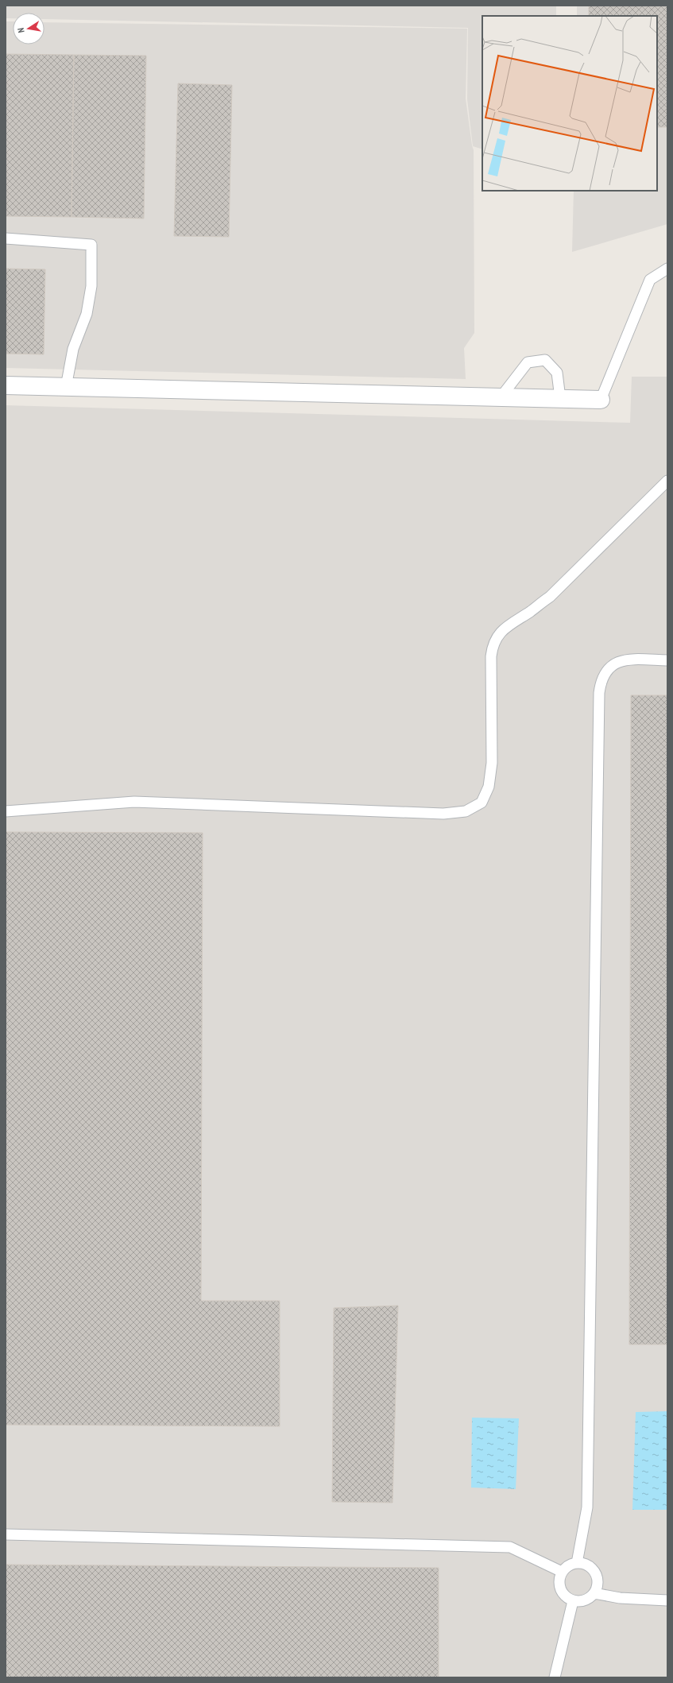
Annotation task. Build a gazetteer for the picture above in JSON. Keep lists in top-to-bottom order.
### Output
{
  "north": "left"
}
